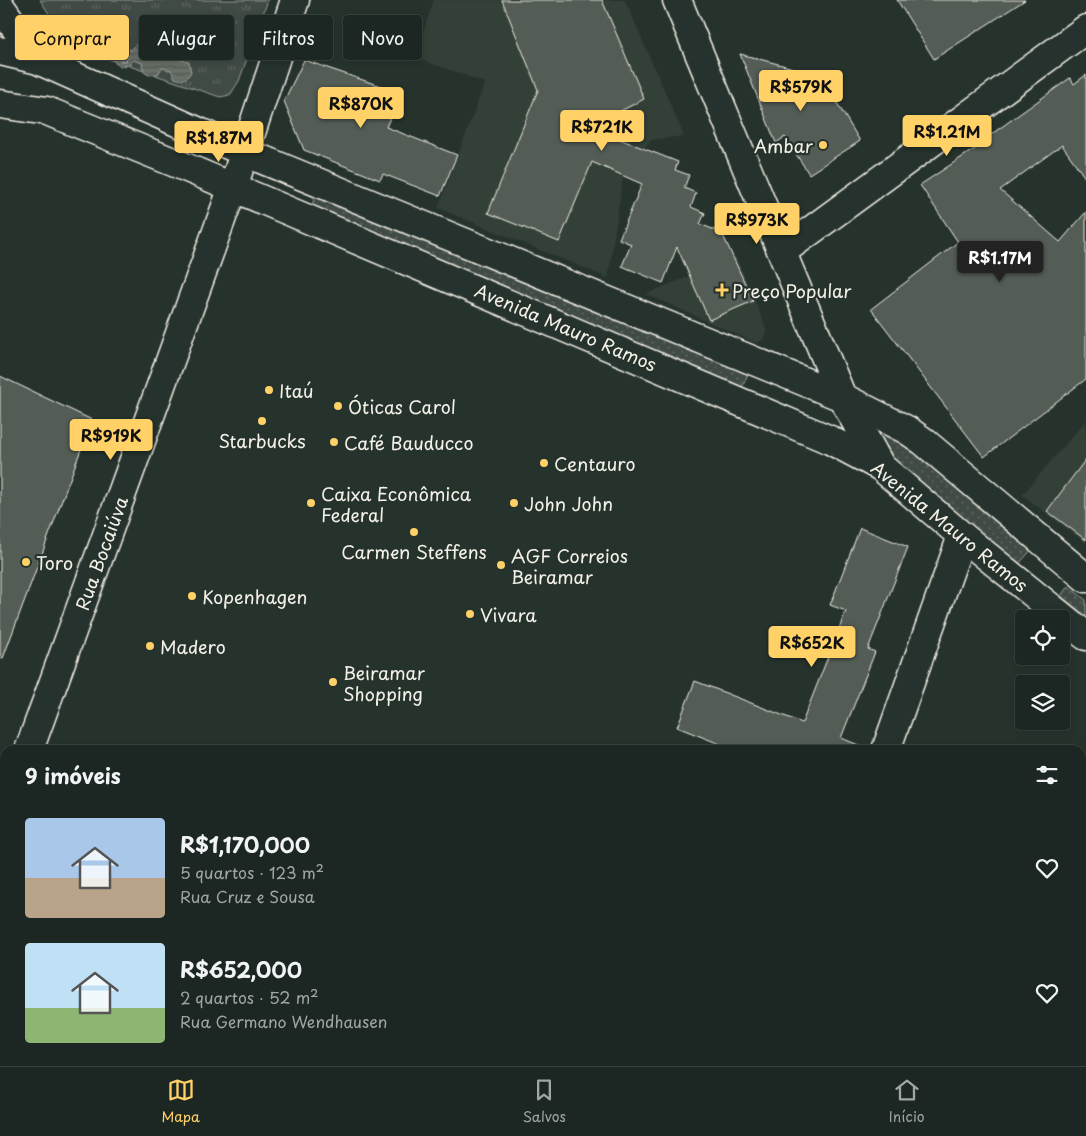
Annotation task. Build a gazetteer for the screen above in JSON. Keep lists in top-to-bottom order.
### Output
{
  "streets": {
    "main road": ["Avenida Mauro Ramos", "Rua Bocaiúva"]
  },
  "crossings": [
    ["Avenida Mauro Ramos", "Rua Bocaiúva"]
  ],
  "places": {
    "other": [
      "Ambar",
      "Itaú",
      "Óticas Carol",
      "Starbucks",
      "Café Bauducco",
      "Centauro",
      "Caixa Econômica Federal",
      "John John",
      "Carmen Steffens",
      "Toro",
      "AGF Correios Beiramar",
      "Kopenhagen",
      "Vivara",
      "Madero",
      "Beiramar Shopping"
    ],
    "health": ["Preço Popular"]
  },
  "page": {
    "chip": [
      "Comprar",
      "Alugar",
      "Filtros",
      "Novo"
    ],
    "price": [
      "R$579K",
      "R$870K",
      "R$721K",
      "R$1.21M",
      "R$1.87M",
      "R$973K",
      "R$1.17M",
      "R$919K",
      "R$652K"
    ],
    "heading": "9 imóveis",
    "list": [
      {
        "name": "R$1,170,000",
        "note": "5 quartos · 123 m² · Rua Cruz e Sousa"
      },
      {
        "name": "R$652,000",
        "note": "2 quartos · 52 m² · Rua Germano Wendhausen"
      }
    ],
    "tabs": ["Mapa", "Salvos", "Início"]
  }
}
